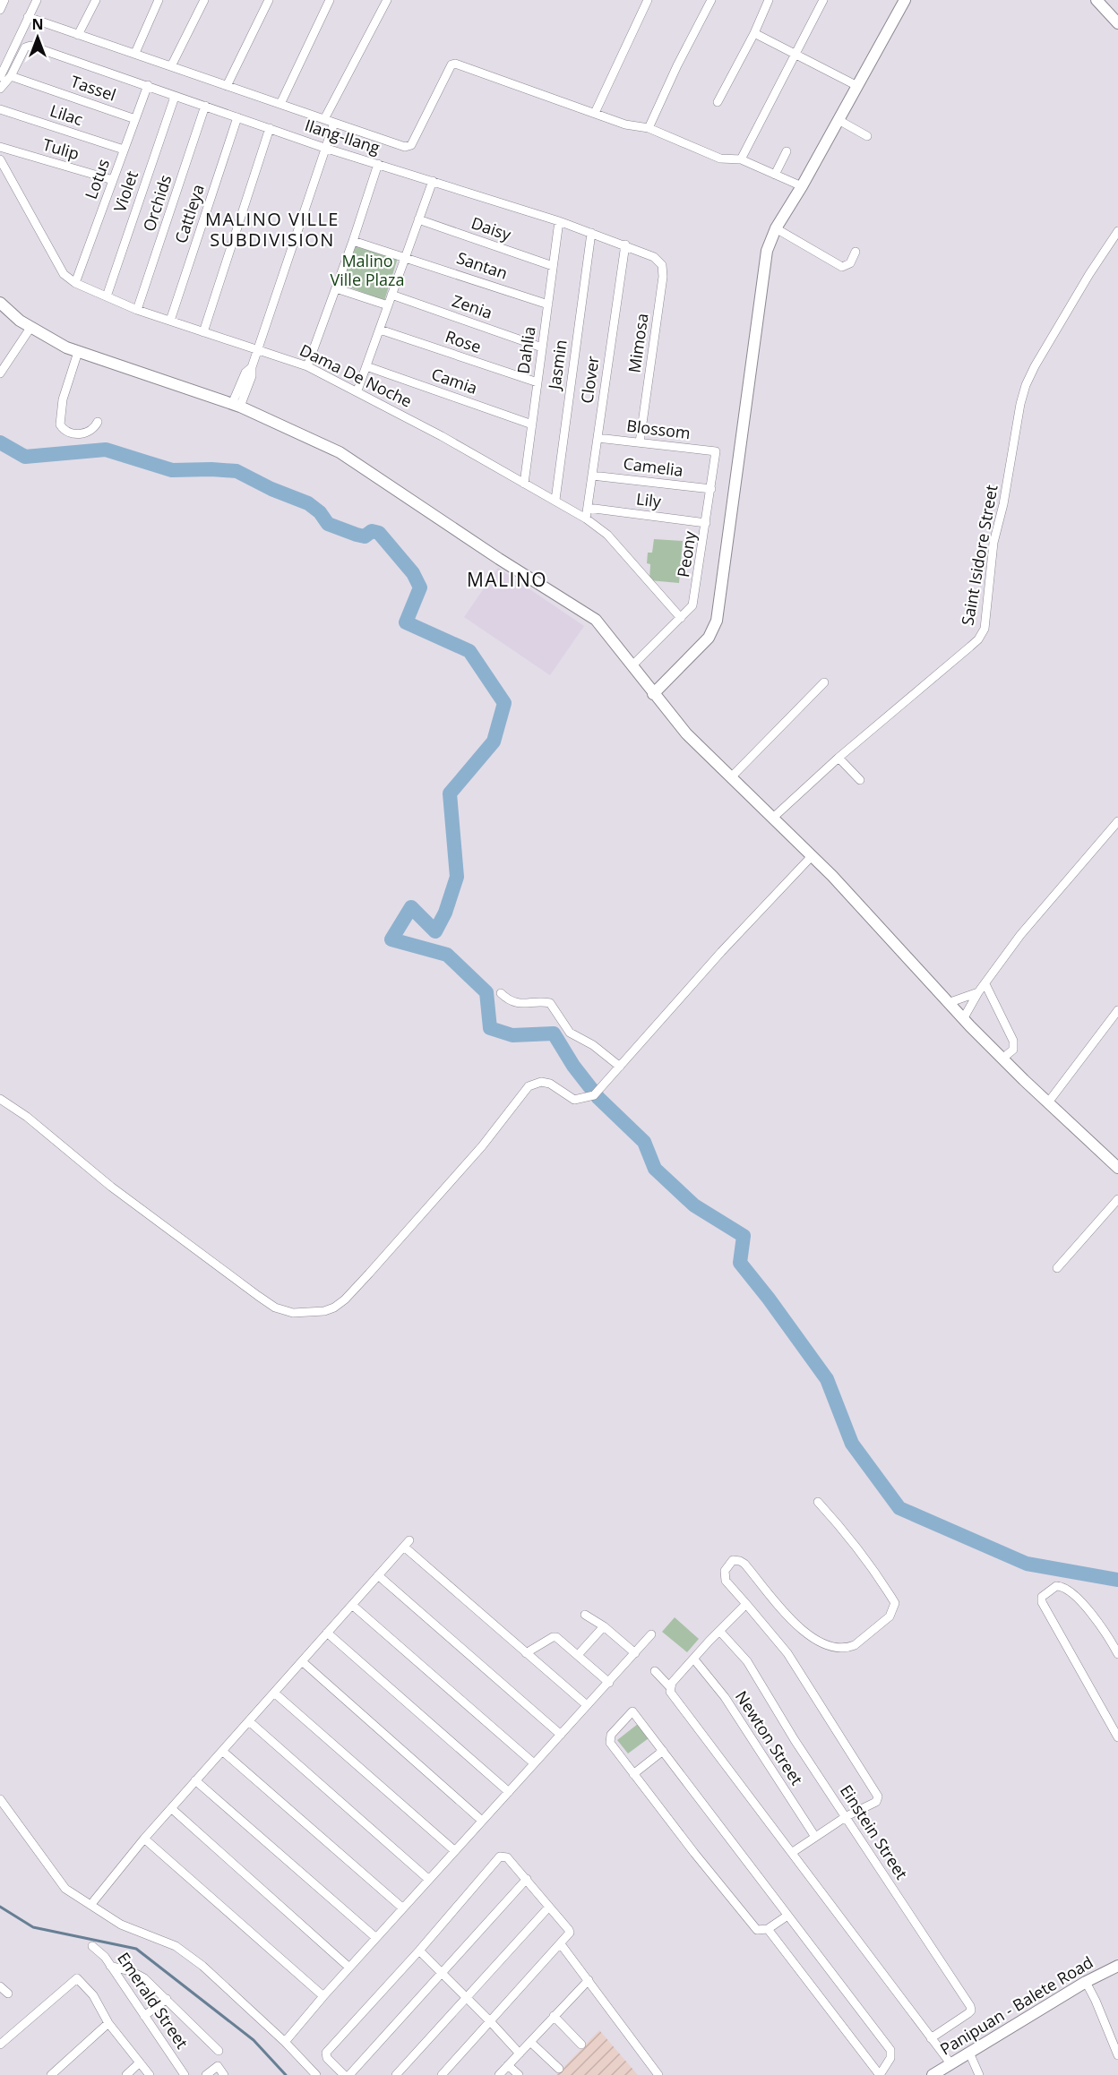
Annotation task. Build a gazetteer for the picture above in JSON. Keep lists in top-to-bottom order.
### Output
{
  "streets": {
    "street": [
      "Tassel",
      "Lilac",
      "Ilang-Ilang",
      "Tulip",
      "Lotus",
      "Violet",
      "Orchids",
      "Cattleya",
      "Daisy",
      "Santan",
      "Zenia",
      "Rose",
      "Mimosa",
      "Dahlia",
      "Jasmin",
      "Dama De Noche",
      "Clover",
      "Camia",
      "Blossom",
      "Camelia",
      "Lily",
      "Peony",
      "Saint Isidore Street",
      "Newton Street",
      "Einstein Street",
      "Emerald Street",
      "Panipuan - Balete Road"
    ]
  },
  "crossings": [
    ["Tassel", "Ilang-Ilang"],
    ["Tassel", "Lotus"],
    ["Lilac", "Lotus"],
    ["Ilang-Ilang", "Lotus"],
    ["Ilang-Ilang", "Violet"],
    ["Ilang-Ilang", "Orchids"],
    ["Ilang-Ilang", "Cattleya"],
    ["Ilang-Ilang", "Mimosa"],
    ["Ilang-Ilang", "Dahlia"],
    ["Ilang-Ilang", "Jasmin"],
    ["Ilang-Ilang", "Clover"],
    ["Tulip", "Lotus"],
    ["Lotus", "Dama De Noche"],
    ["Violet", "Dama De Noche"],
    ["Orchids", "Dama De Noche"],
    ["Cattleya", "Dama De Noche"],
    ["Daisy", "Dahlia"],
    ["Santan", "Dahlia"],
    ["Zenia", "Dahlia"],
    ["Rose", "Dahlia"],
    ["Mimosa", "Blossom"],
    ["Dahlia", "Dama De Noche"],
    ["Dahlia", "Camia"],
    ["Jasmin", "Dama De Noche"],
    ["Dama De Noche", "Clover"],
    ["Dama De Noche", "Peony"],
    ["Clover", "Blossom"],
    ["Clover", "Camelia"],
    ["Clover", "Lily"],
    ["Blossom", "Peony"],
    ["Camelia", "Peony"],
    ["Lily", "Peony"]
  ],
  "districts": ["MALINO VILLE SUBDIVISION", "MALINO"],
  "parks": ["Malino Ville Plaza"],
  "north": "top"
}
